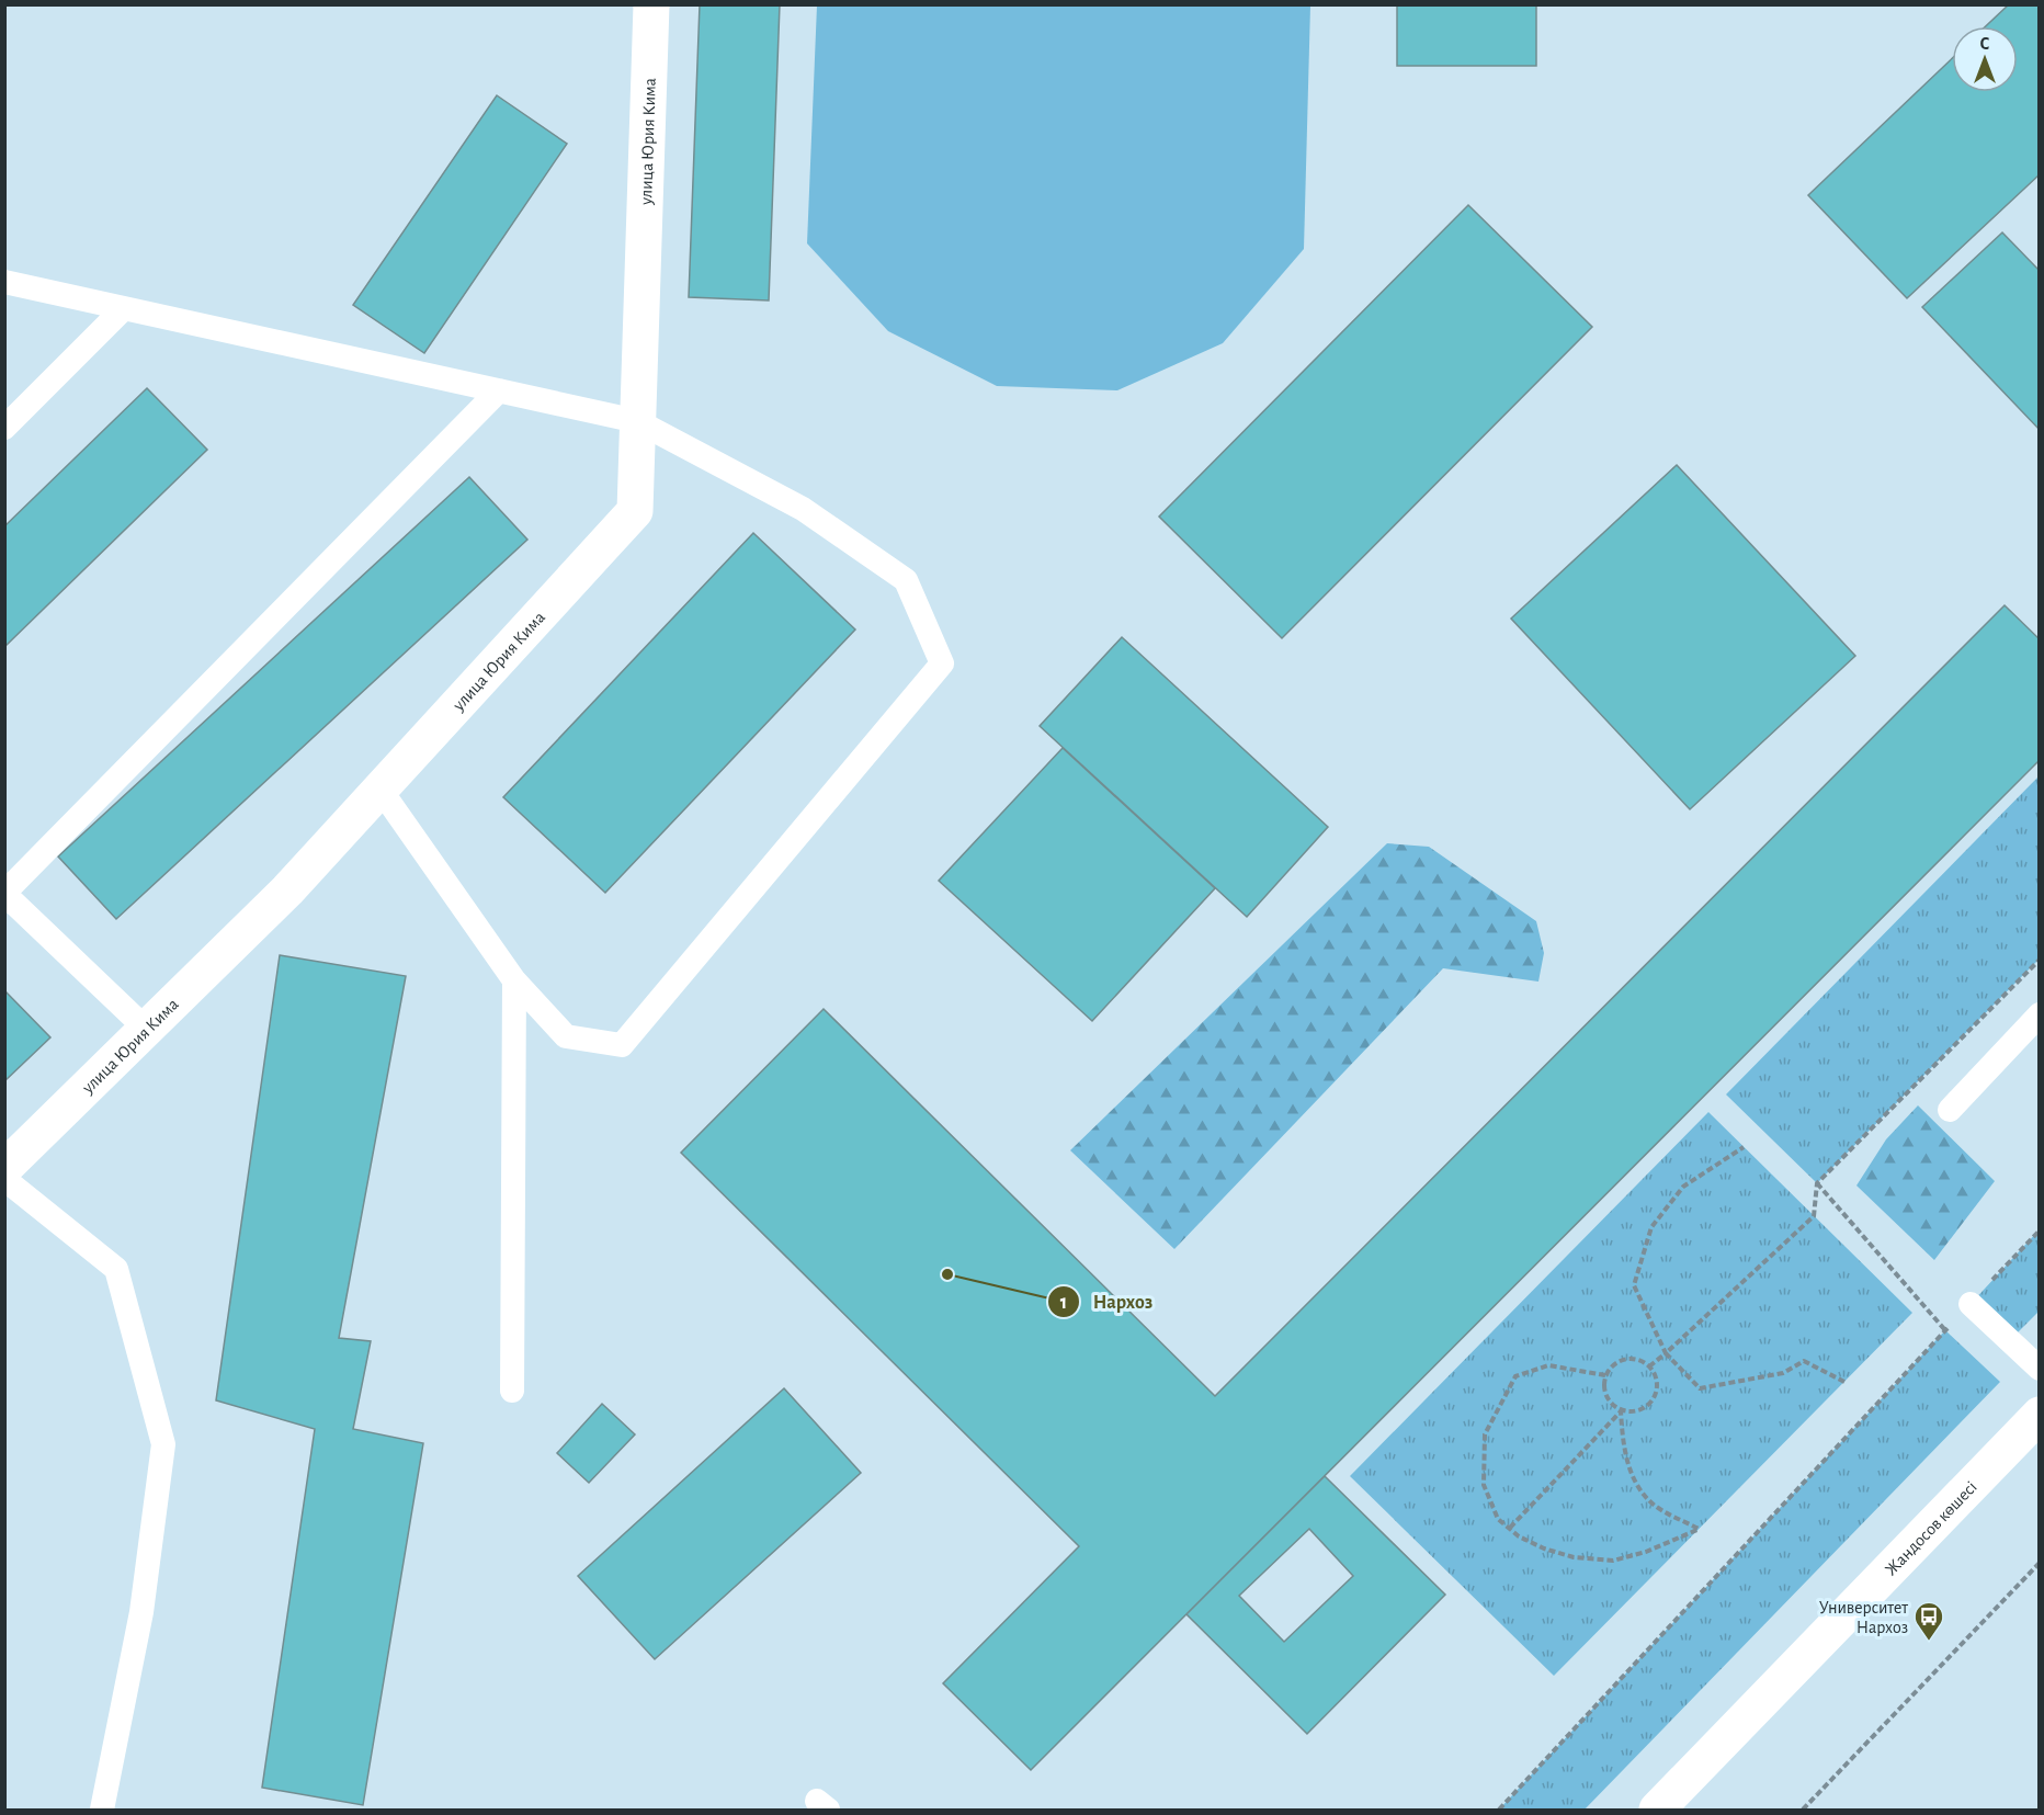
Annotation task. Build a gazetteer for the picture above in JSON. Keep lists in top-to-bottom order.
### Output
{
  "streets": {
    "street": ["улица Юрия Кима", "Жандосов көшесі"]
  },
  "places": {
    "other": ["Нархоз"],
    "bus stop": ["Университет Нархоз"]
  },
  "north": "top"
}
